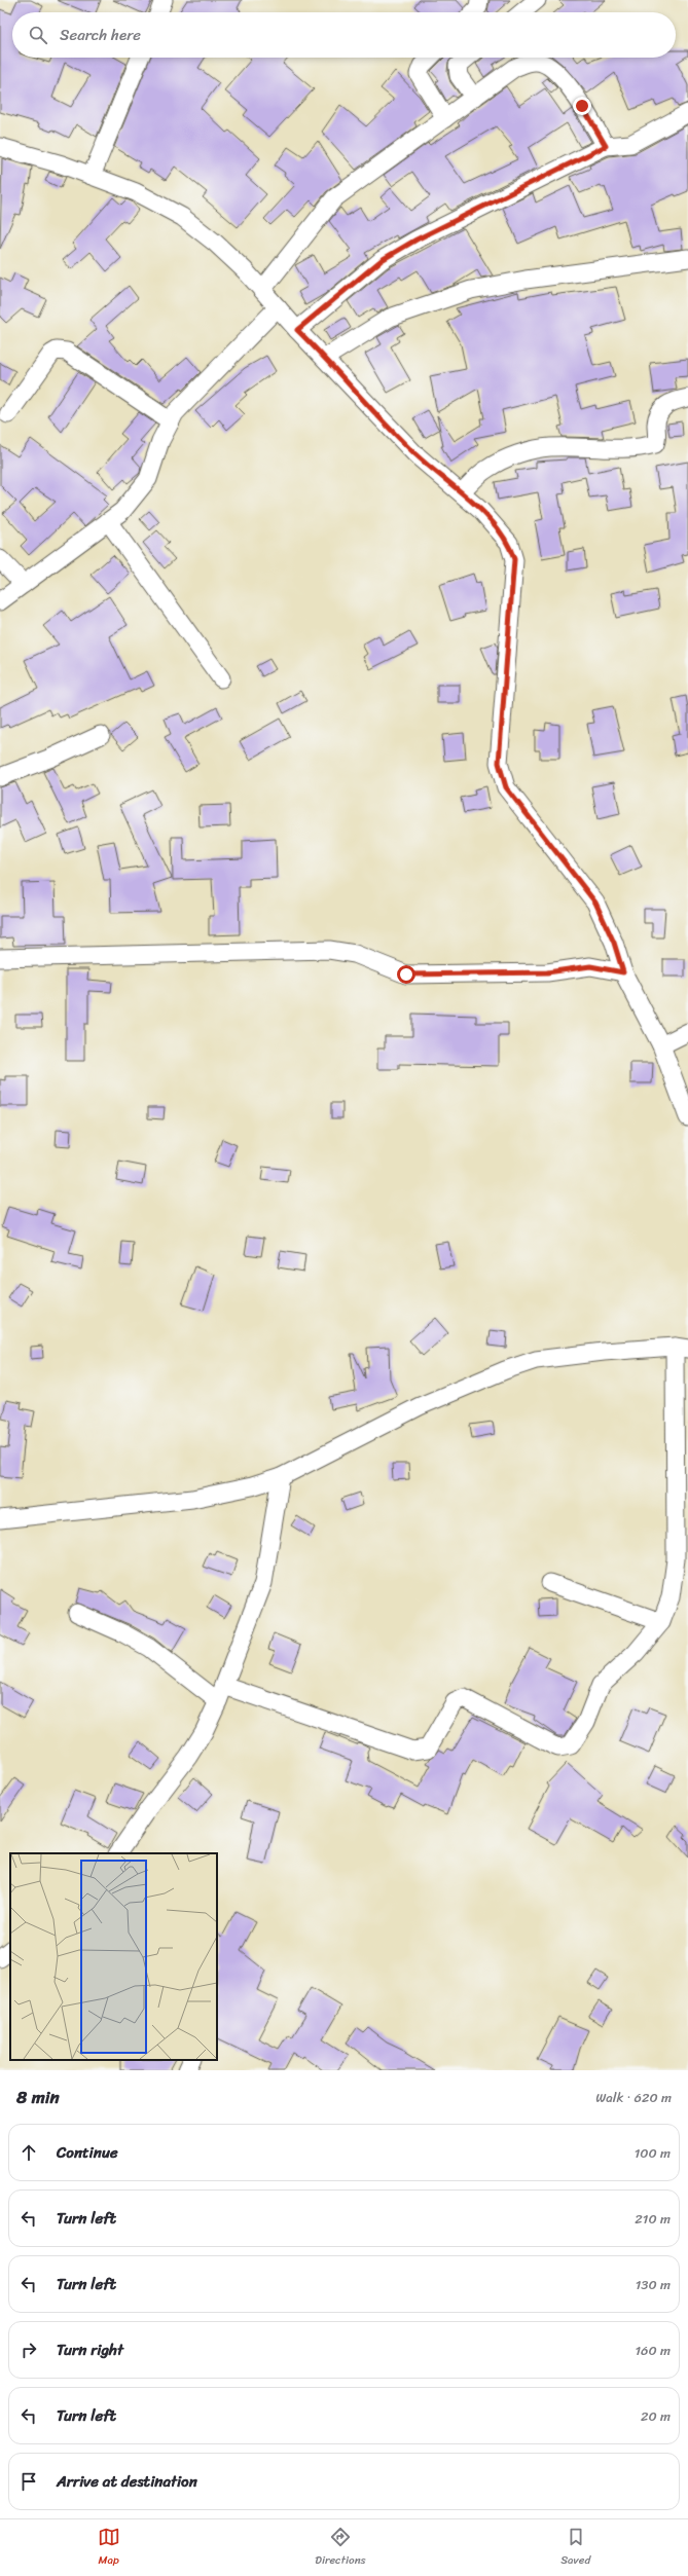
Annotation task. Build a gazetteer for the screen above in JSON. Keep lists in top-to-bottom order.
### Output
{
  "page": {
    "search": "Search here",
    "heading": ["8 min", "Walk · 620 m"],
    "list": [
      ["Continue", "100 m"],
      ["Turn left", "210 m"],
      ["Turn left", "130 m"],
      ["Turn right", "160 m"],
      ["Turn left", "20 m"],
      "Arrive at destination"
    ],
    "nav": ["Map", "Directions", "Saved"]
  }
}
